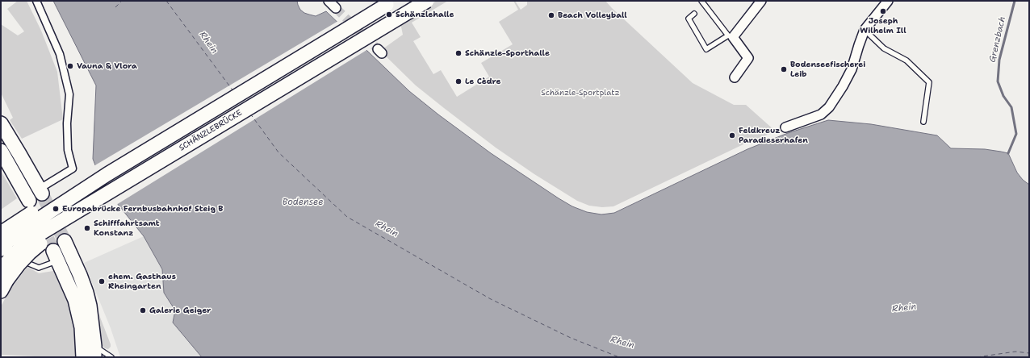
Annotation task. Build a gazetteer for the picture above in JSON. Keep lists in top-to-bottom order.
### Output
{
  "streets": {
    "main road": ["SCHÄNZLEBRÜCKE"]
  },
  "water": ["Grenzbach", "Rhein", "Bodensee"],
  "parks": ["Schänzle-Sportplatz"],
  "places": [
    "Joseph Wilhelm Ill",
    "Schänzlehalle",
    "Beach Volleyball",
    "Schänzle-Sporthalle",
    "Vauna & Vlora",
    "Bodenseefischerei Leib",
    "Le Cèdre",
    "Feldkreuz Paradieserhafen",
    "Europabrücke Fernbusbahnhof Steig B",
    "Schifffahrtsamt Konstanz",
    "ehem. Gasthaus Rheingarten",
    "Galerie Geiger"
  ]
}
